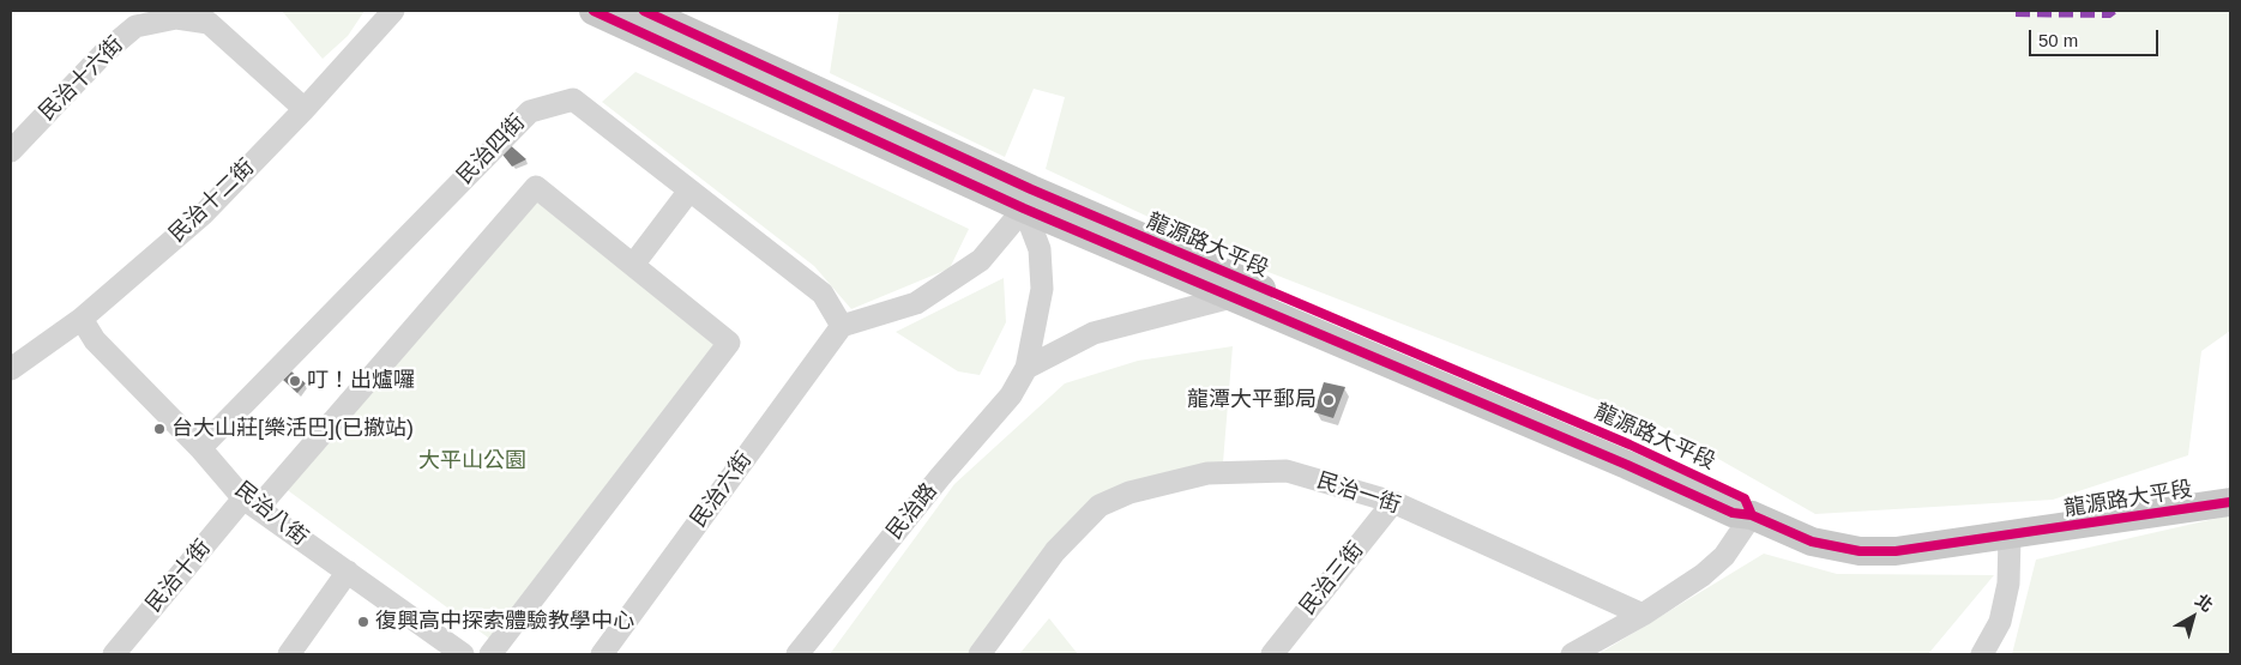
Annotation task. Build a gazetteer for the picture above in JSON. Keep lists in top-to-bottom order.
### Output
{
  "streets": {
    "main road": ["龍源路大平段"],
    "street": [
      "民治十六街",
      "民治四街",
      "民治十二街",
      "民治六街",
      "民治一街",
      "民治路",
      "民治八街",
      "民治十街",
      "民治三街"
    ]
  },
  "crossings": [
    ["民治十六街", "民治十二街"],
    ["民治四街", "民治六街"],
    ["民治四街", "民治八街"],
    ["民治十二街", "民治八街"],
    ["龍源路大平段", "民治路"],
    ["民治一街", "民治三街"],
    ["民治八街", "民治十街"]
  ],
  "parks": ["大平山公園"],
  "places": [
    "叮！出爐囉",
    "龍潭大平郵局",
    "台大山莊[樂活巴](已撤站)",
    "復興高中探索體驗教學中心"
  ],
  "scale_bar": "50 m",
  "north": "top right"
}
